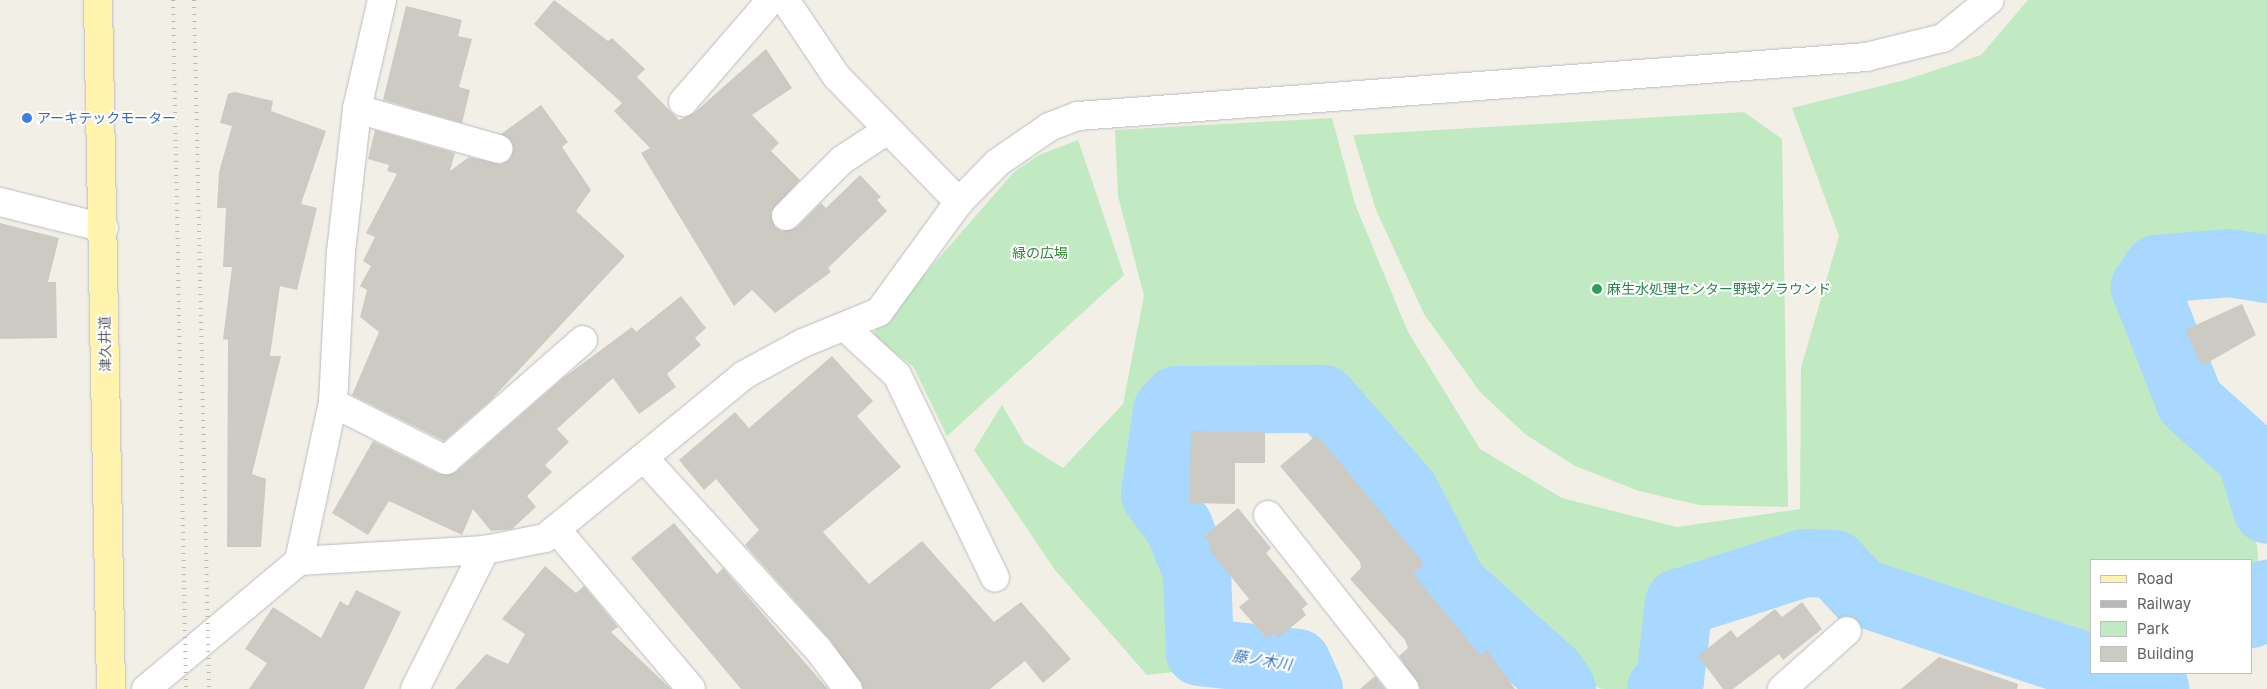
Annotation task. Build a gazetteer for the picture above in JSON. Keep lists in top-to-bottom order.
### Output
{
  "streets": {
    "main road": ["津久井道"]
  },
  "water": ["藤ノ木川"],
  "parks": ["緑の広場"],
  "places": ["アーキテックモーター", "麻生水処理センター野球グラウンド"],
  "legend": [
    "Road",
    "Railway",
    "Park",
    "Building"
  ]
}
